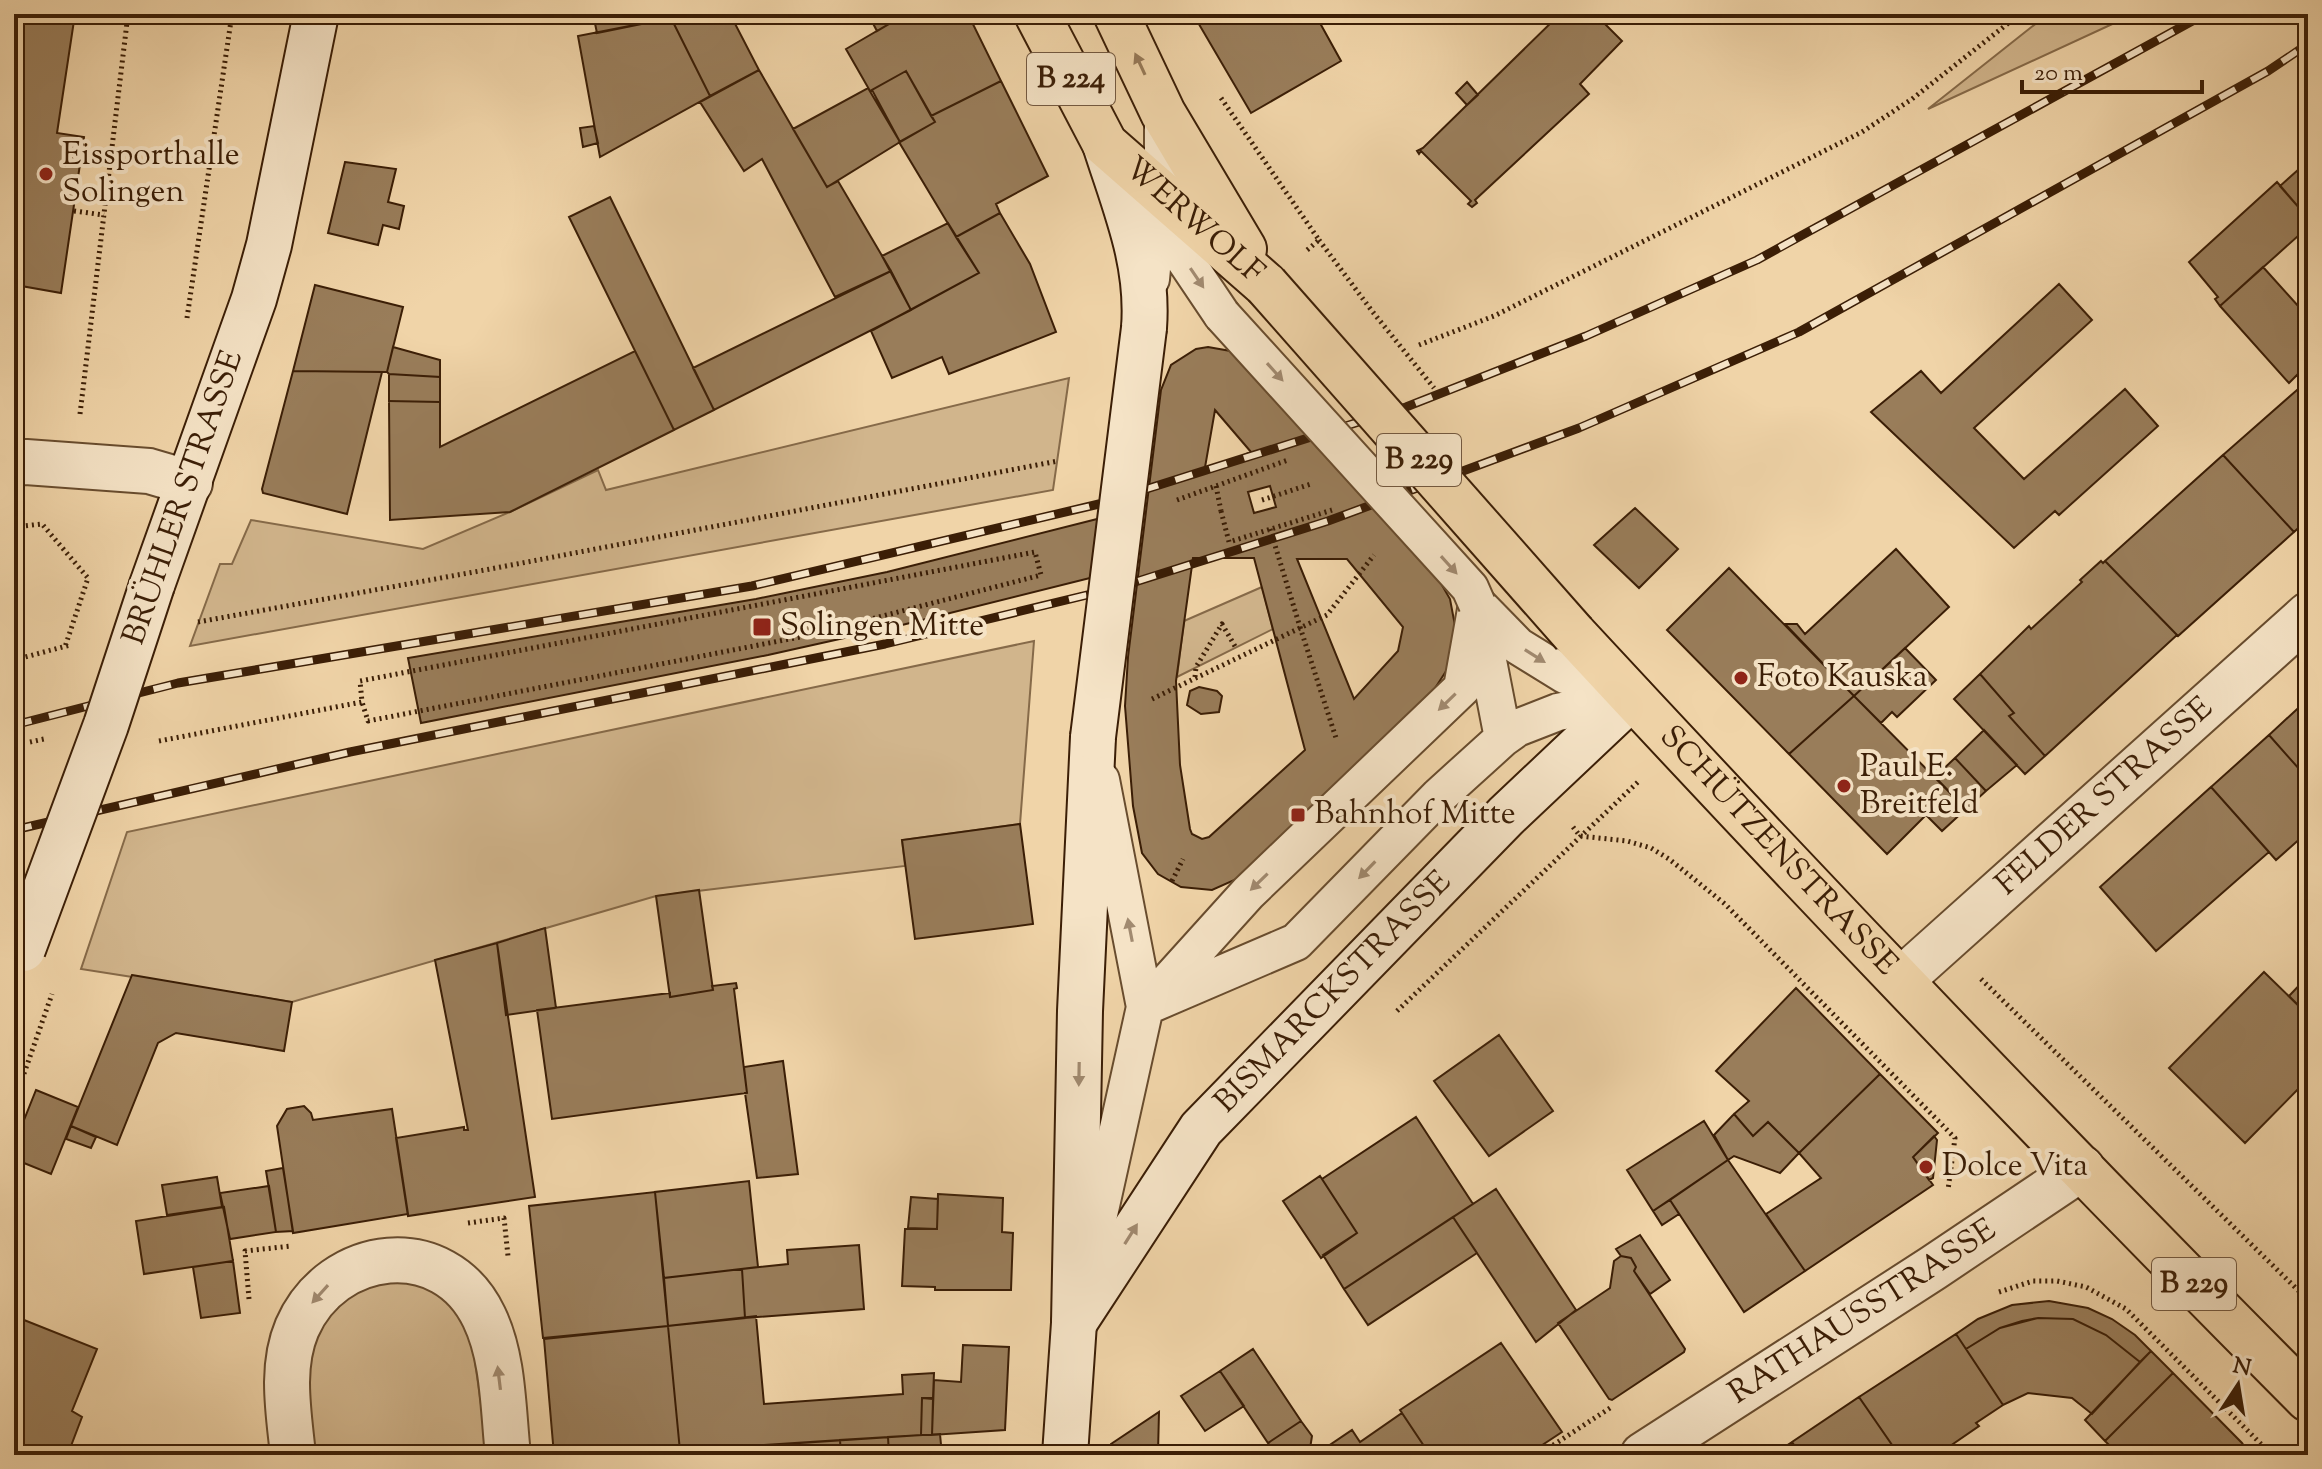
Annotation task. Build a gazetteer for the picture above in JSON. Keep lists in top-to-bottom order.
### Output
{
  "streets": {
    "main road": [
      "B 224",
      "WERWOLF",
      "B 229",
      "BRÜHLER STRASSE",
      "FELDER STRASSE",
      "SCHÜTZENSTRASSE",
      "BISMARCKSTRASSE",
      "RATHAUSSTRASSE"
    ]
  },
  "crossings": [
    ["WERWOLF", "SCHÜTZENSTRASSE"],
    ["WERWOLF", "BISMARCKSTRASSE"],
    ["FELDER STRASSE", "SCHÜTZENSTRASSE"],
    ["SCHÜTZENSTRASSE", "BISMARCKSTRASSE"],
    ["SCHÜTZENSTRASSE", "RATHAUSSTRASSE"]
  ],
  "places": {
    "other": [
      "Eissporthalle Solingen",
      "Foto Kauska",
      "Paul E. Breitfeld",
      "Dolce Vita"
    ],
    "transit": ["Solingen Mitte", "Bahnhof Mitte"]
  },
  "scale_bar": "20 m",
  "north": "top"
}
